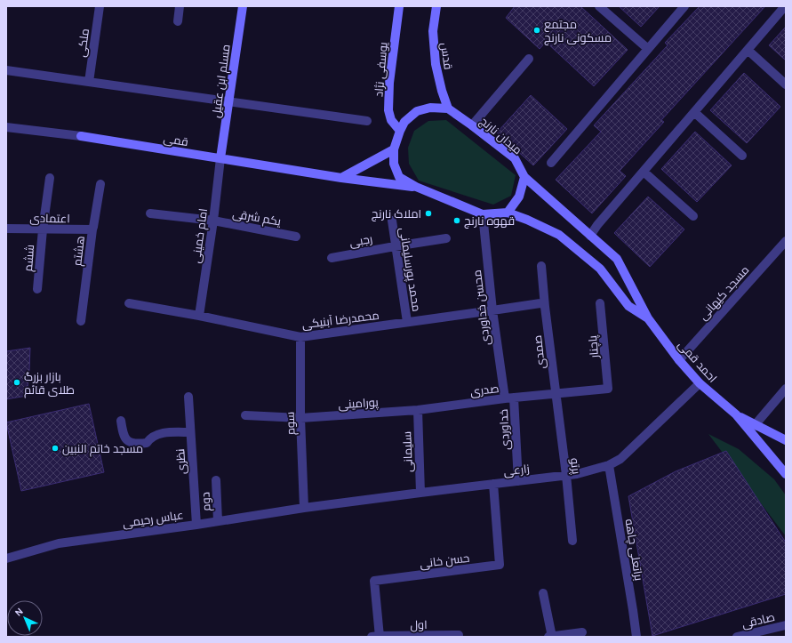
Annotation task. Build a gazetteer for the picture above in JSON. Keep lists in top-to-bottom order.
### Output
{
  "streets": {
    "street": [
      "ملکی",
      "قدس",
      "یوسفی نژاد",
      "مسلم ابن عقیل",
      "میدان نارنج",
      "قمی",
      "یکم شرقی",
      "اعتمادی",
      "امام خمینی",
      "رجبی",
      "هشتم",
      "ششم",
      "محمد پورسلیمانی",
      "مسجد کیهانی",
      "محسن خداوردی",
      "محمدرضا آبنیکی",
      "پاچنار",
      "صمدی",
      "احمد قمی",
      "صدری",
      "پورامینی",
      "سوم",
      "خداوردی",
      "سلیمانی",
      "نظری",
      "پرتو",
      "زارعی",
      "دوم",
      "عباس رحیمی",
      "براتعلی چاهه",
      "حسن خانی",
      "صادقی",
      "اول"
    ]
  },
  "crossings": [
    ["قدس", "یوسفی نژاد"],
    ["قدس", "میدان نارنج"],
    ["قدس", "قمی"],
    ["قدس", "محسن خداوردی"],
    ["یوسفی نژاد", "میدان نارنج"],
    ["یوسفی نژاد", "قمی"],
    ["یوسفی نژاد", "محسن خداوردی"],
    ["مسلم ابن عقیل", "قمی"],
    ["مسلم ابن عقیل", "امام خمینی"],
    ["میدان نارنج", "قمی"],
    ["میدان نارنج", "محسن خداوردی"],
    ["قمی", "امام خمینی"],
    ["قمی", "محسن خداوردی"],
    ["یکم شرقی", "امام خمینی"],
    ["اعتمادی", "هشتم"],
    ["اعتمادی", "ششم"],
    ["امام خمینی", "محمدرضا آبنیکی"],
    ["رجبی", "محمد پورسلیمانی"],
    ["محمد پورسلیمانی", "محمدرضا آبنیکی"],
    ["مسجد کیهانی", "احمد قمی"],
    ["محسن خداوردی", "محمدرضا آبنیکی"],
    ["محسن خداوردی", "صدری"],
    ["محسن خداوردی", "خداوردی"],
    ["محمدرضا آبنیکی", "سوم"],
    ["پاچنار", "صدری"],
    ["صمدی", "صدری"],
    ["صمدی", "پرتو"],
    ["احمد قمی", "زارعی"],
    ["صدری", "پورامینی"],
    ["صدری", "خداوردی"],
    ["صدری", "سلیمانی"],
    ["صدری", "پرتو"],
    ["پورامینی", "سوم"],
    ["پورامینی", "سلیمانی"],
    ["سوم", "زارعی"],
    ["سوم", "عباس رحیمی"],
    ["خداوردی", "زارعی"],
    ["سلیمانی", "زارعی"],
    ["نظری", "عباس رحیمی"],
    ["پرتو", "زارعی"],
    ["زارعی", "عباس رحیمی"],
    ["زارعی", "براتعلی چاهه"],
    ["زارعی", "حسن خانی"],
    ["دوم", "عباس رحیمی"],
    ["حسن خانی", "اول"]
  ],
  "places": [
    "مجتمع مسکونی نارنج",
    "املاک نارنج",
    "قهوه نارنج",
    "بازار بزرگ طلای قائم",
    "مسجد خاتم النبین"
  ],
  "north": "top left"
}
